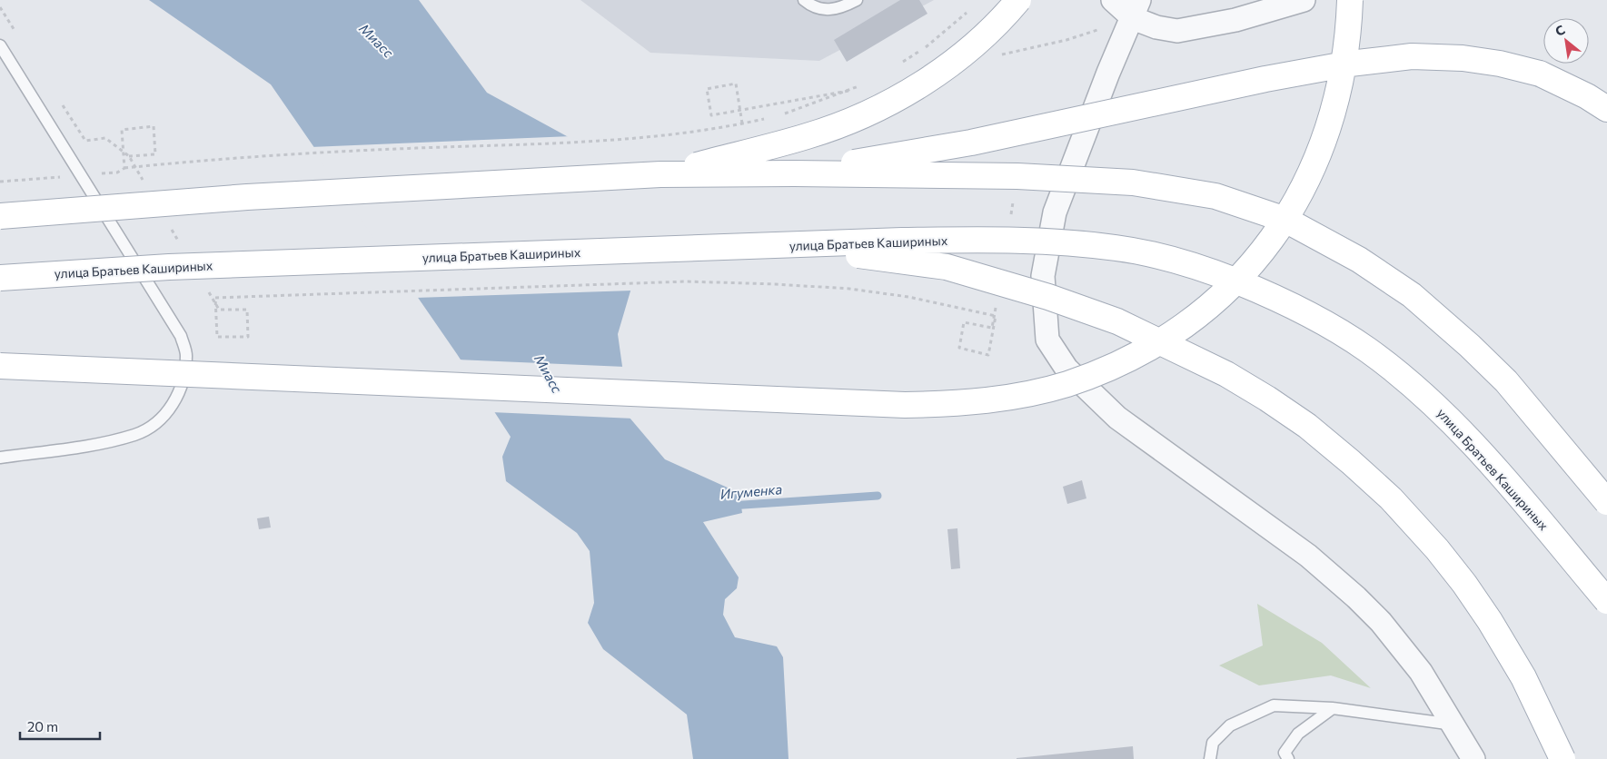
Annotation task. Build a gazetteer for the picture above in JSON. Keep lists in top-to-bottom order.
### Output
{
  "streets": {
    "main road": ["улица Братьев Кашириных"]
  },
  "water": ["Миасс", "Игуменка"],
  "scale_bar": "20 m",
  "north": "top left"
}
